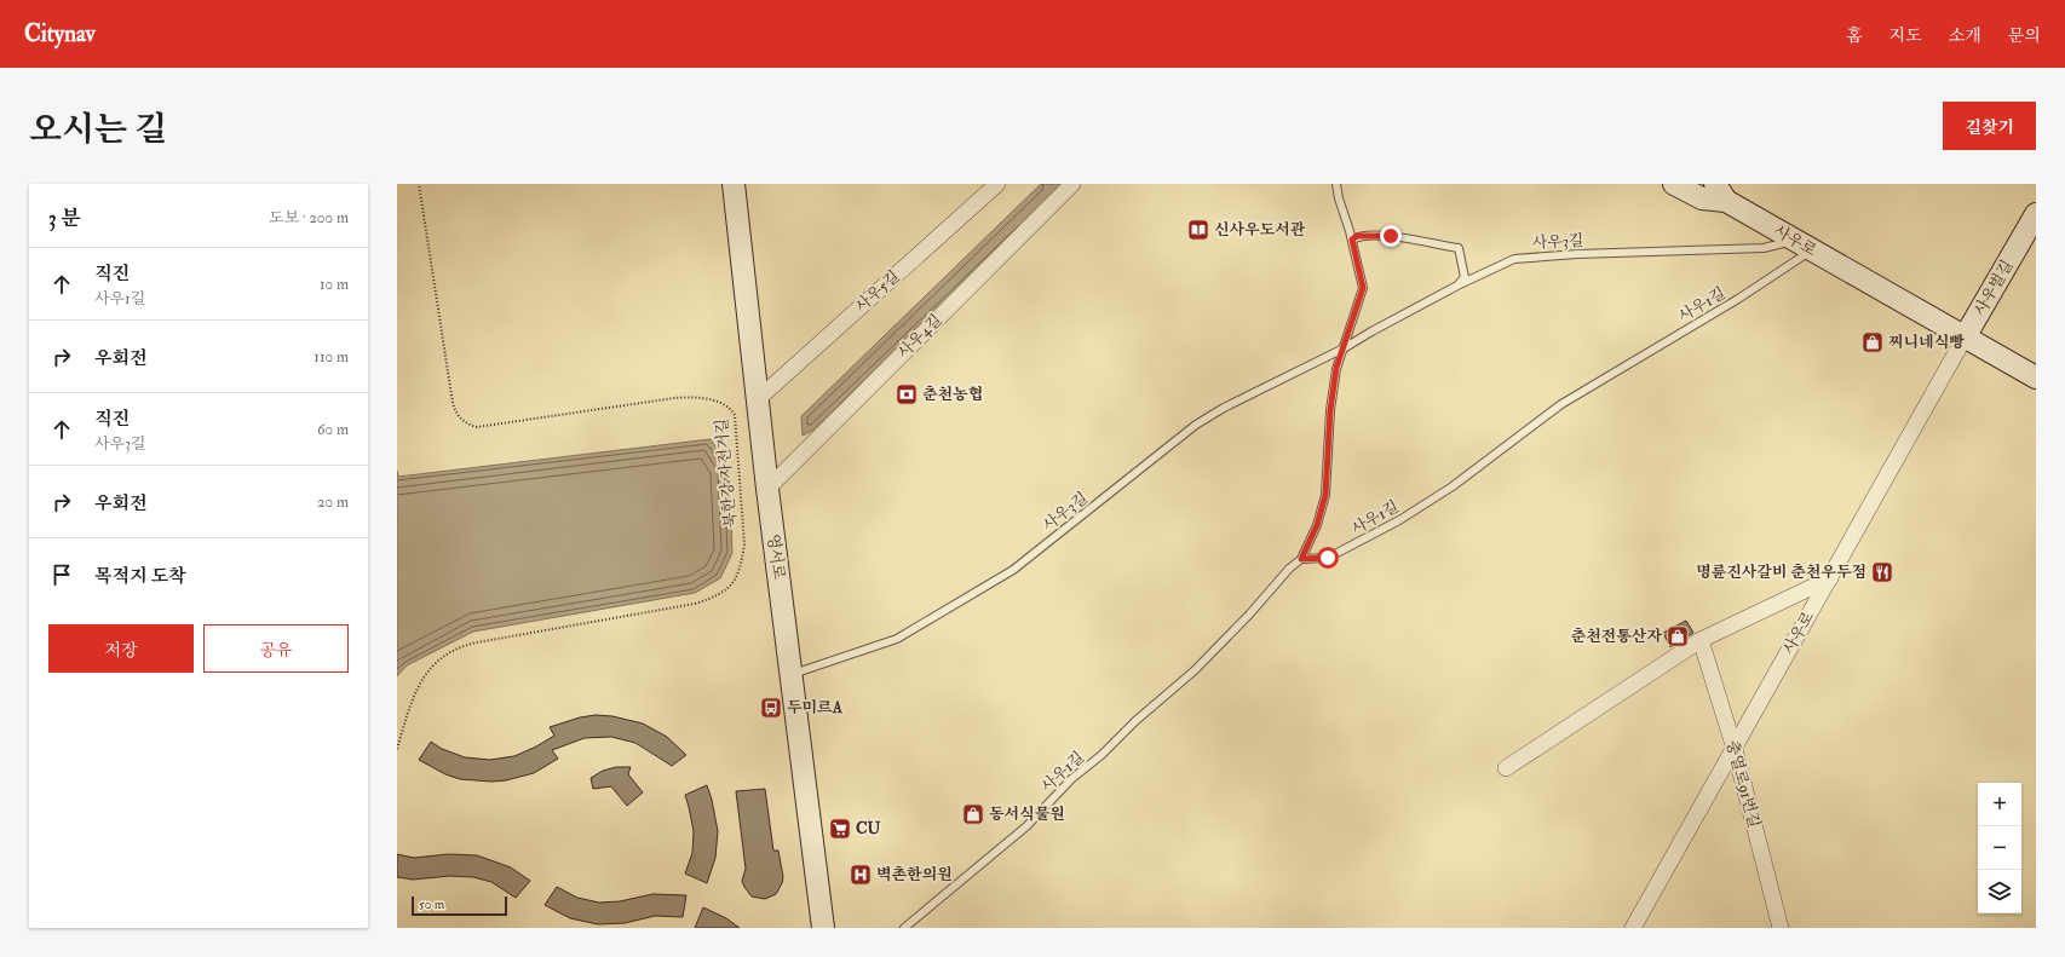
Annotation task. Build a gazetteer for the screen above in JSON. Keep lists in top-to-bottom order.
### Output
{
  "streets": {
    "street": [
      "사우로",
      "사우벌길",
      "사우5길",
      "사우4길",
      "영서로",
      "충열로91번길"
    ],
    "lane": ["사우3길", "사우1길"],
    "path": ["북한강 자전거길"]
  },
  "crossings": [
    ["사우로", "사우3길"],
    ["사우로", "사우벌길"],
    ["사우로", "사우1길"],
    ["사우로", "충열로91번길"],
    ["사우3길", "사우1길"],
    ["사우3길", "영서로"],
    ["사우5길", "영서로"],
    ["사우4길", "영서로"]
  ],
  "places": {
    "library": ["신사우도서관"],
    "shop": ["찌니네식빵", "춘천전통산자", "동서식물원"],
    "bank": ["춘천농협"],
    "restaurant": ["명륜진사갈비 춘천우두점"],
    "bus stop": ["두미르A"],
    "supermarket": ["CU"],
    "hospital": ["벽촌한의원"]
  },
  "scale_bar": "50 m",
  "page": {
    "header": "Citynav",
    "nav": [
      "홈",
      "지도",
      "소개",
      "문의"
    ],
    "title": "오시는 길",
    "buttons": [
      "길찾기",
      ["저장", "공유"]
    ],
    "heading": ["3 분", "도보 · 200 m"],
    "list": [
      ["직진", "사우1길", "10 m"],
      ["우회전", "110 m"],
      ["직진", "사우3길", "60 m"],
      ["우회전", "20 m"],
      "목적지 도착"
    ],
    "map_buttons": ["+", "−"],
    "scale": "50 m"
  }
}
